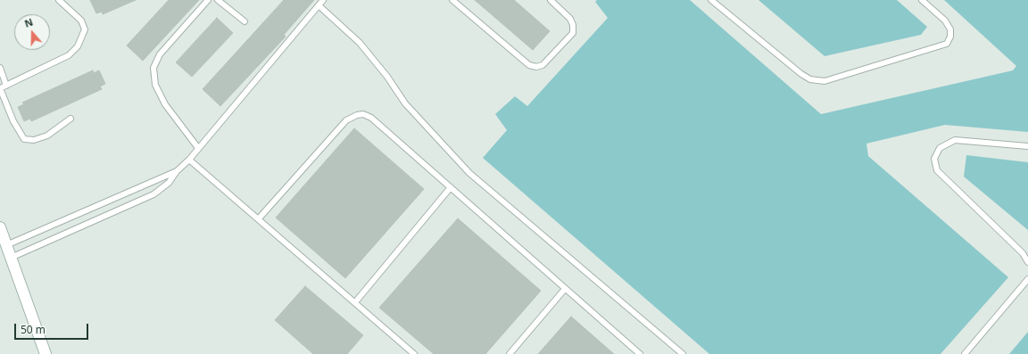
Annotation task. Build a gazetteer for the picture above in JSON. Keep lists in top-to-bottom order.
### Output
{
  "scale_bar": "50 m",
  "north": "top"
}
